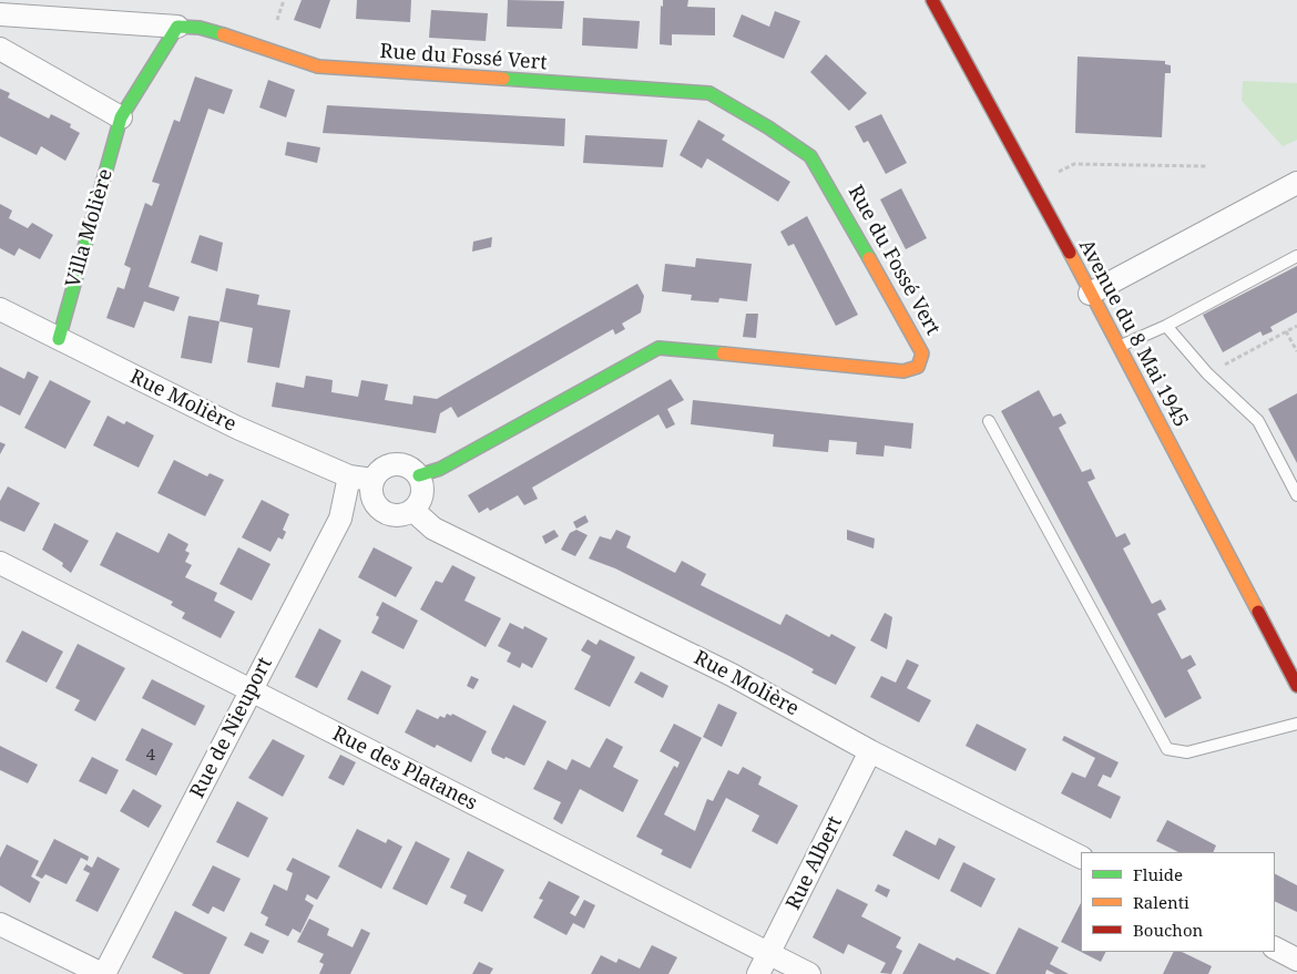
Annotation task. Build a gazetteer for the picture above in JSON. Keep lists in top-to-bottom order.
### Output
{
  "streets": {
    "street": [
      "Rue du Fossé Vert",
      "Villa Molière",
      "Avenue du 8 Mai 1945",
      "Rue Molière",
      "Rue de Nieuport",
      "Rue des Platanes",
      "Rue Albert"
    ]
  },
  "crossings": [
    ["Rue du Fossé Vert", "Villa Molière"],
    ["Rue du Fossé Vert", "Rue Molière"],
    ["Villa Molière", "Rue Molière"],
    ["Rue Molière", "Rue de Nieuport"],
    ["Rue Molière", "Rue Albert"],
    ["Rue de Nieuport", "Rue des Platanes"],
    ["Rue des Platanes", "Rue Albert"]
  ],
  "house_numbers": ["4"],
  "legend": ["Fluide", "Ralenti", "Bouchon"]
}
